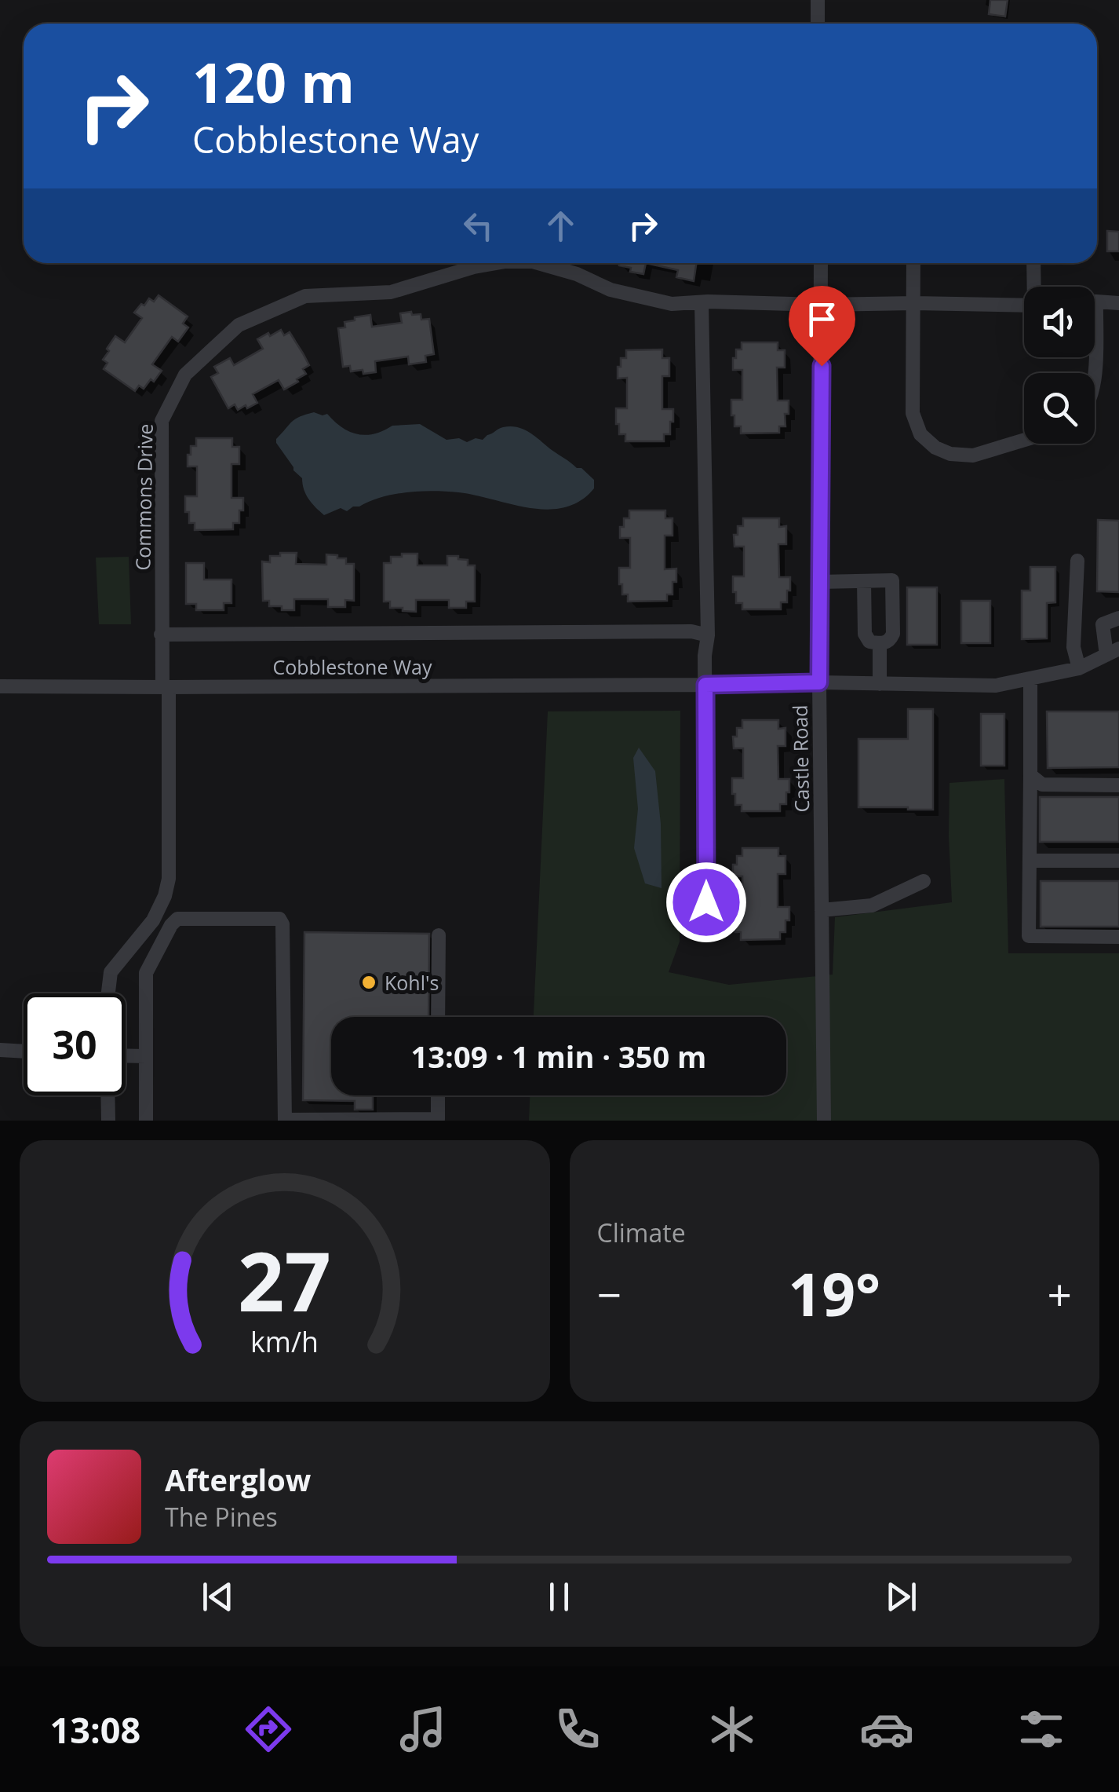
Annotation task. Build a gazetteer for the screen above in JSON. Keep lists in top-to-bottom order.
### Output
{
  "streets": {
    "street": ["Commons Drive", "Cobblestone Way", "Castle Road"]
  },
  "crossings": [
    ["Commons Drive", "Cobblestone Way"],
    ["Commons Drive", "Castle Road"],
    ["Cobblestone Way", "Castle Road"]
  ],
  "places": ["Kohl's"],
  "page": {
    "turn": ["120 m", "Cobblestone Way"],
    "limit": "30",
    "trip": "13:09 · 1 min · 350 m",
    "tile": "Climate",
    "heat": ["−", "19°", "+"],
    "song": ["Afterglow", "The Pines"],
    "tabs": "13:08",
    "gauge": ["27", "km/h"]
  }
}
